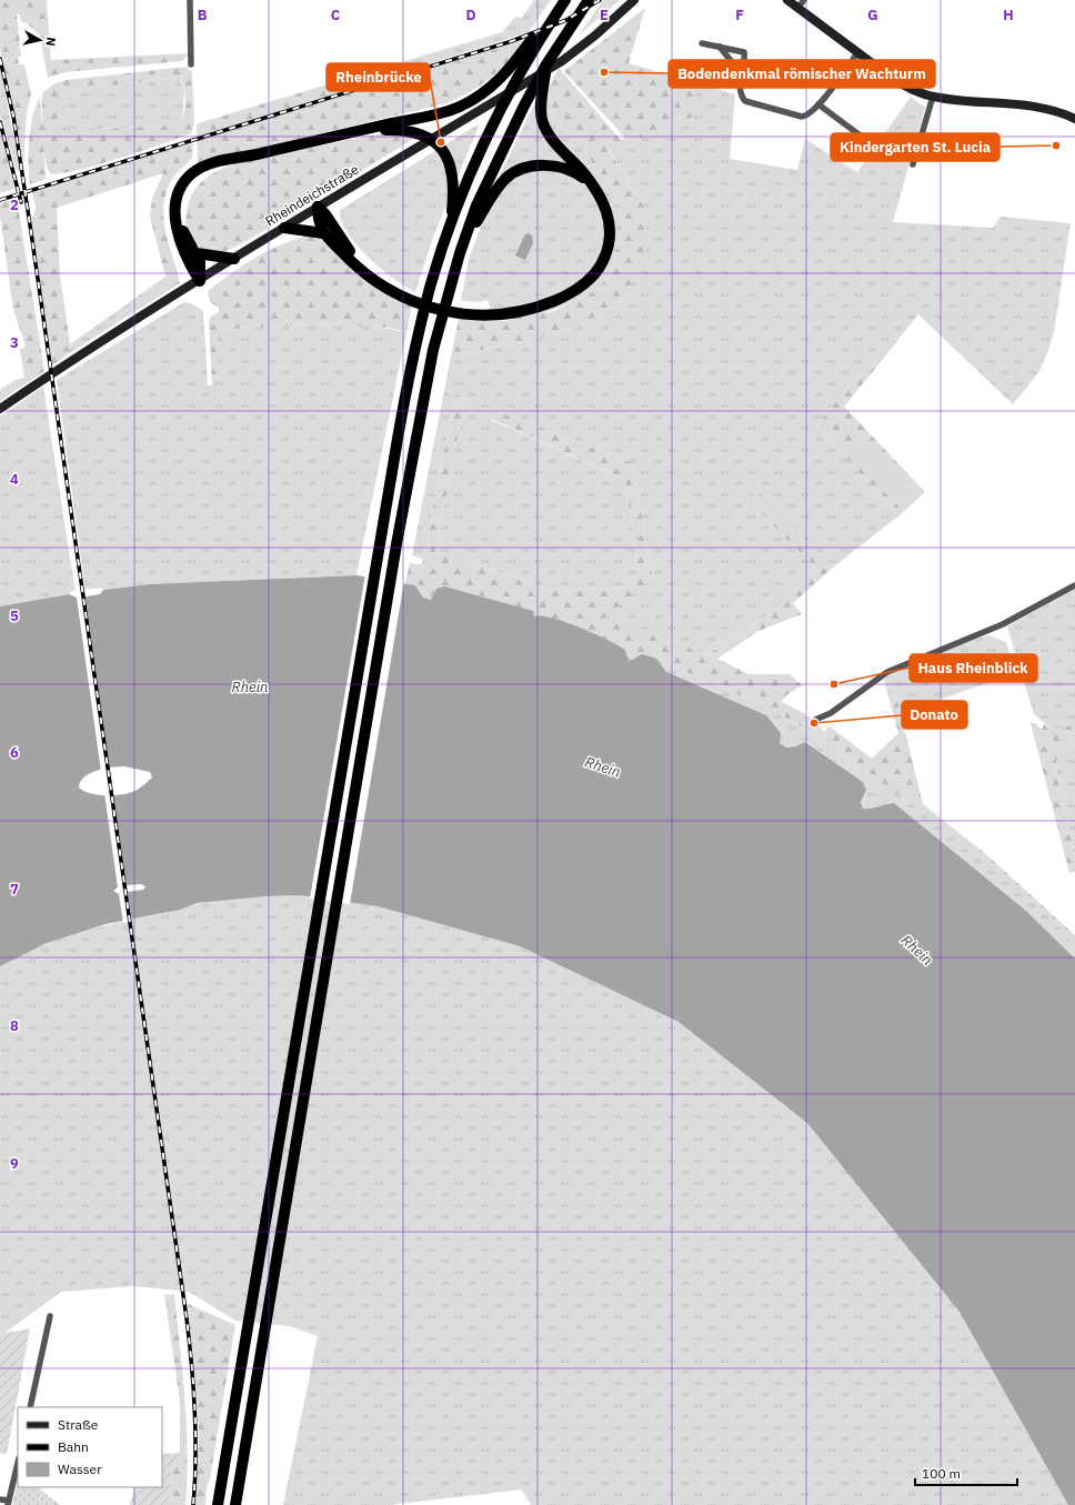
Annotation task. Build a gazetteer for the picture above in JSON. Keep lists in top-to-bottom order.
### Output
{
  "streets": {
    "main road": ["Rheindeichstraße"]
  },
  "water": ["Rhein"],
  "places": [
    "Bodendenkmal römischer Wachturm",
    "Rheinbrücke",
    "Kindergarten St. Lucia",
    "Haus Rheinblick",
    "Donato"
  ],
  "legend": ["Straße", "Bahn", "Wasser"],
  "scale_bar": "100 m",
  "north": "right",
  "grid": {
    "columns": [
      "B",
      "C",
      "D",
      "E",
      "F",
      "G",
      "H"
    ],
    "rows": [
      "2",
      "3",
      "4",
      "5",
      "6",
      "7",
      "8",
      "9"
    ]
  }
}
